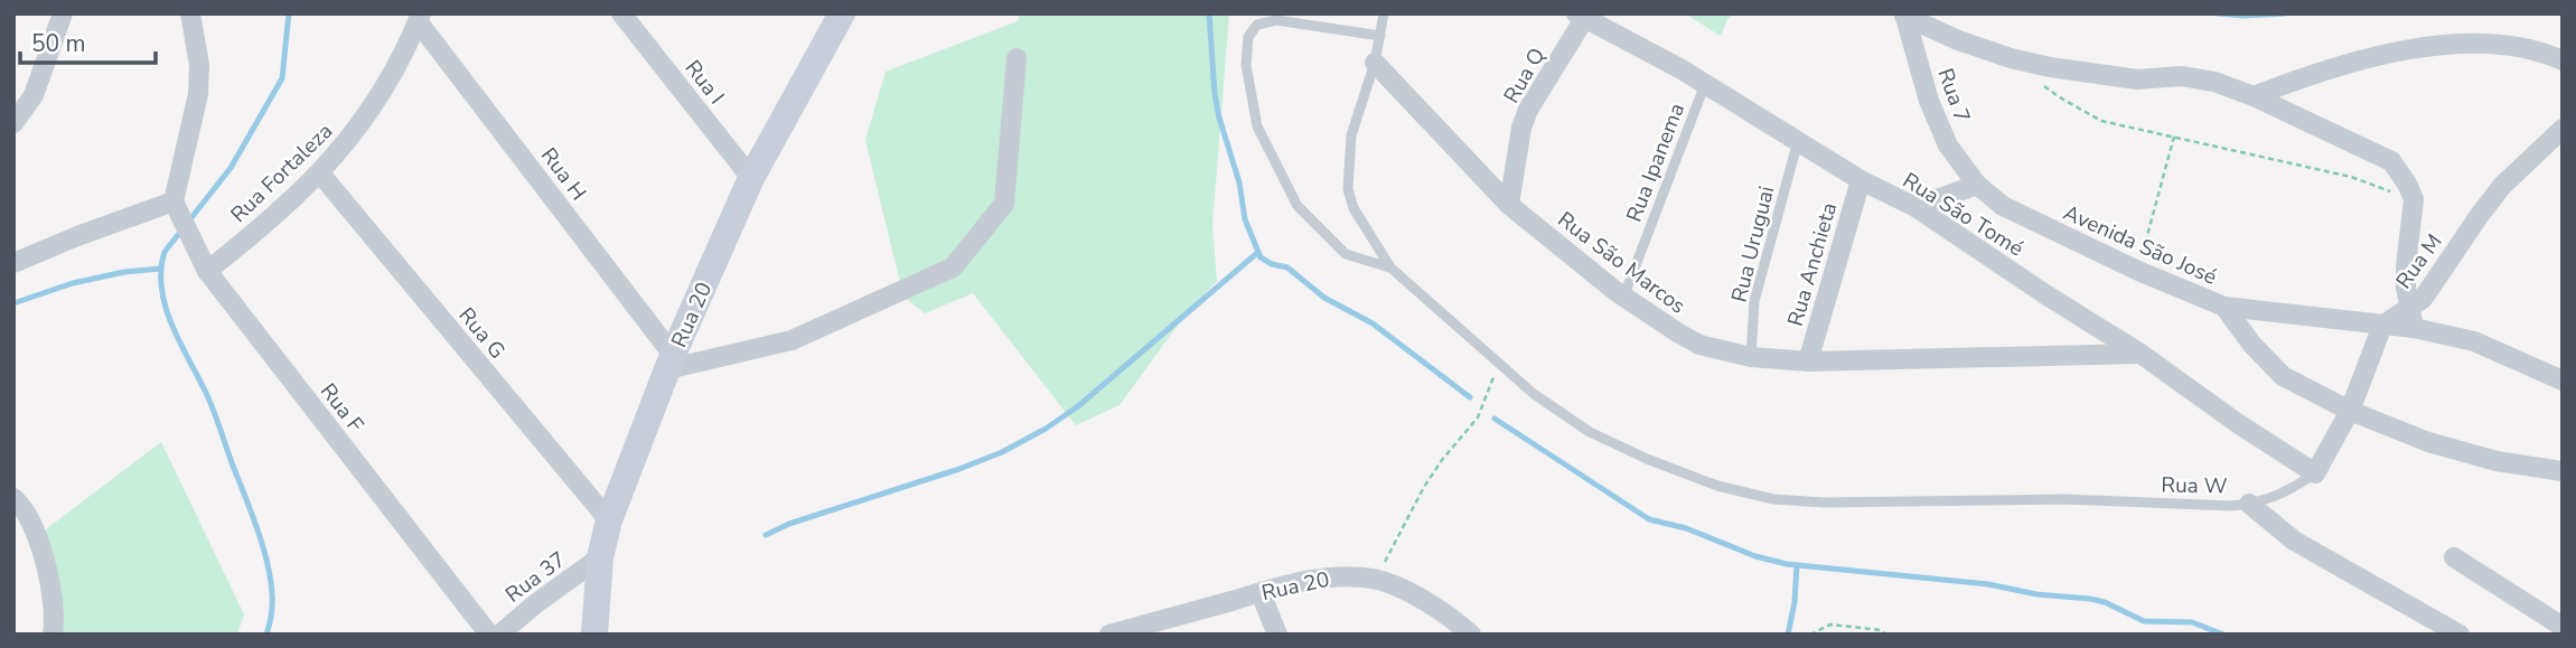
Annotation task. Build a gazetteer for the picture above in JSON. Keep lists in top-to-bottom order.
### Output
{
  "streets": {
    "street": [
      "Rua Q",
      "Rua I",
      "Rua 7",
      "Rua Fortaleza",
      "Rua H",
      "Rua São Tomé",
      "Avenida São José",
      "Rua M",
      "Rua São Marcos",
      "Rua Anchieta",
      "Rua 20",
      "Rua G",
      "Rua F",
      "Rua 37"
    ],
    "lane": ["Rua Ipanema", "Rua Uruguai", "Rua W"]
  },
  "crossings": [
    ["Rua Q", "Rua São Tomé"],
    ["Rua Q", "Rua São Marcos"],
    ["Rua I", "Rua 20"],
    ["Rua 7", "Avenida São José"],
    ["Rua Ipanema", "Rua São Tomé"],
    ["Rua Ipanema", "Rua São Marcos"],
    ["Rua Fortaleza", "Rua H"],
    ["Rua Fortaleza", "Rua G"],
    ["Rua Fortaleza", "Rua F"],
    ["Rua H", "Rua 20"],
    ["Rua São Tomé", "Rua Uruguai"],
    ["Rua São Tomé", "Rua São Marcos"],
    ["Rua São Tomé", "Rua Anchieta"],
    ["Rua São Tomé", "Rua W"],
    ["Rua Uruguai", "Rua São Marcos"],
    ["Rua São Marcos", "Rua Anchieta"],
    ["Rua 20", "Rua G"],
    ["Rua 20", "Rua 37"]
  ],
  "scale_bar": "50 m"
}
